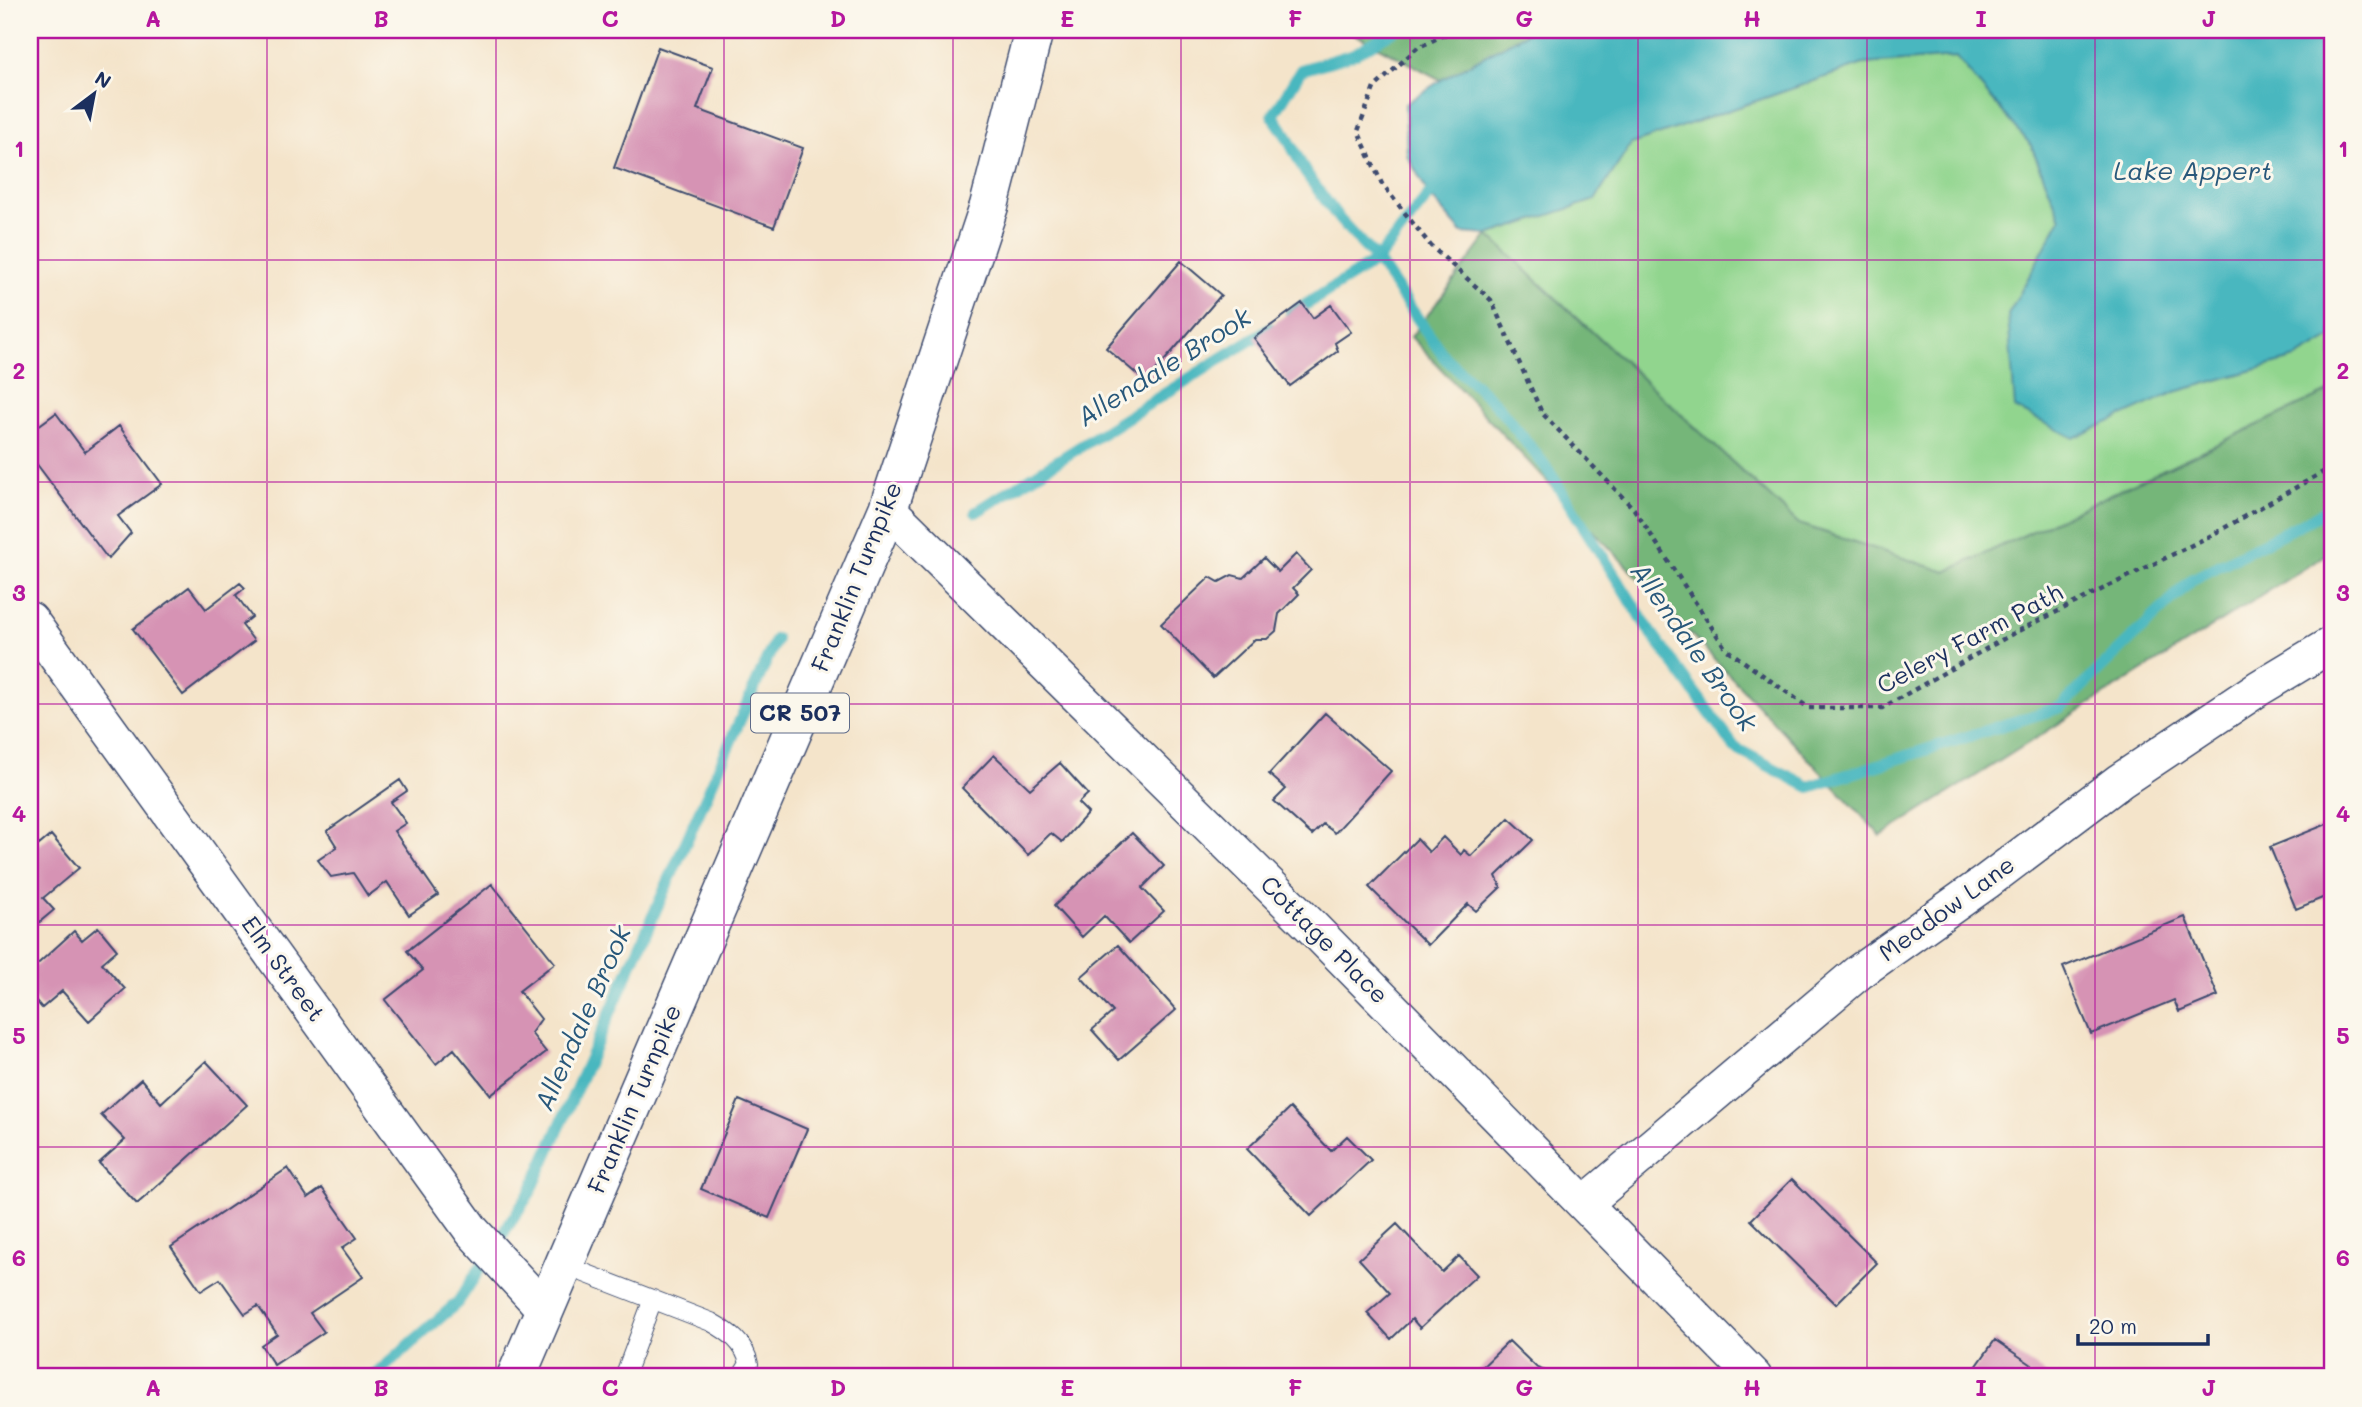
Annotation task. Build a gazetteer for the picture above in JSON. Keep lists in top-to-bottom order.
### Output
{
  "streets": {
    "main road": ["Franklin Turnpike", "CR 507"],
    "street": ["Meadow Lane", "Cottage Place", "Elm Street"],
    "path": ["Celery Farm Path"]
  },
  "crossings": [
    ["Franklin Turnpike", "Cottage Place"],
    ["Franklin Turnpike", "Elm Street"],
    ["Meadow Lane", "Cottage Place"]
  ],
  "water": ["Lake Appert", "Allendale Brook"],
  "scale_bar": "20 m",
  "north": "top right",
  "grid": {
    "columns": [
      "A",
      "B",
      "C",
      "D",
      "E",
      "F",
      "G",
      "H",
      "I",
      "J"
    ],
    "rows": [
      "1",
      "2",
      "3",
      "4",
      "5",
      "6"
    ]
  }
}
